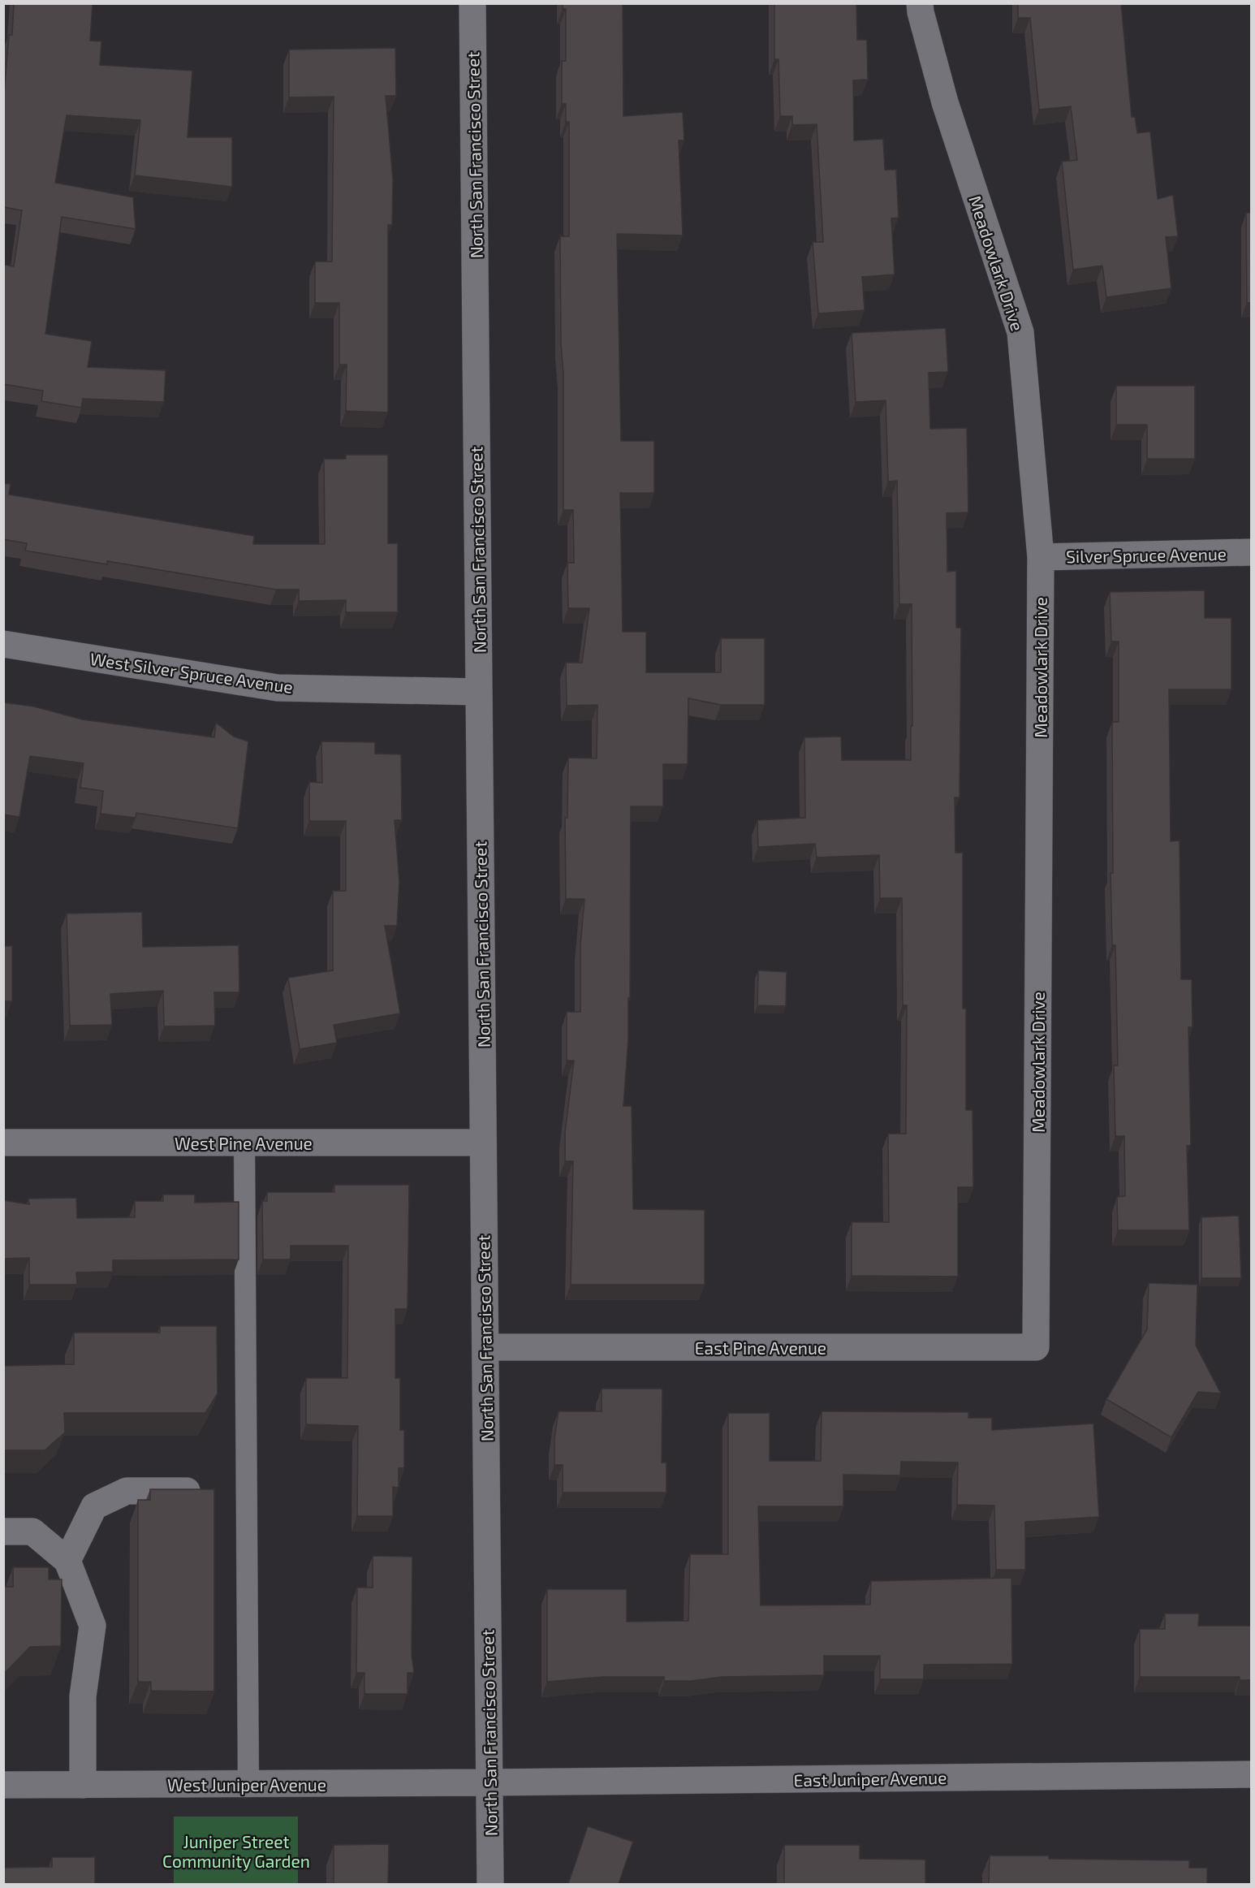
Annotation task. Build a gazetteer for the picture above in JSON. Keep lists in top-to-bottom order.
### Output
{
  "streets": {
    "street": [
      "North San Francisco Street",
      "Meadowlark Drive",
      "Silver Spruce Avenue",
      "West Silver Spruce Avenue",
      "West Pine Avenue",
      "East Pine Avenue",
      "East Juniper Avenue",
      "West Juniper Avenue"
    ]
  },
  "crossings": [
    ["North San Francisco Street", "West Silver Spruce Avenue"],
    ["North San Francisco Street", "West Pine Avenue"],
    ["North San Francisco Street", "East Pine Avenue"],
    ["North San Francisco Street", "East Juniper Avenue"],
    ["North San Francisco Street", "West Juniper Avenue"],
    ["Meadowlark Drive", "Silver Spruce Avenue"],
    ["Meadowlark Drive", "East Pine Avenue"],
    ["East Juniper Avenue", "West Juniper Avenue"]
  ],
  "parks": ["Juniper Street Community Garden"]
}
